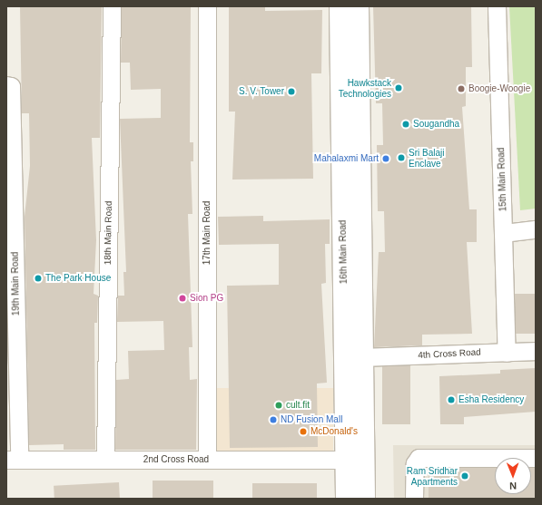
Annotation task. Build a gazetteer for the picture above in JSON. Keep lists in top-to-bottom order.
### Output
{
  "streets": {
    "street": [
      "15th Main Road",
      "18th Main Road",
      "17th Main Road",
      "16th Main Road",
      "19th Main Road",
      "4th Cross Road",
      "2nd Cross Road"
    ]
  },
  "crossings": [
    ["15th Main Road", "4th Cross Road"],
    ["18th Main Road", "2nd Cross Road"],
    ["17th Main Road", "2nd Cross Road"],
    ["16th Main Road", "4th Cross Road"],
    ["16th Main Road", "2nd Cross Road"],
    ["19th Main Road", "2nd Cross Road"]
  ],
  "places": [
    "Hawkstack Technologies",
    "Boogie-Woogie",
    "S. V. Tower",
    "Sougandha",
    "Sri Balaji Enclave",
    "Mahalaxmi Mart",
    "The Park House",
    "Sion PG",
    "Esha Residency",
    "cult.fit",
    "ND Fusion Mall",
    "McDonald's",
    "Ram Sridhar Apartments"
  ],
  "north": "bottom"
}
